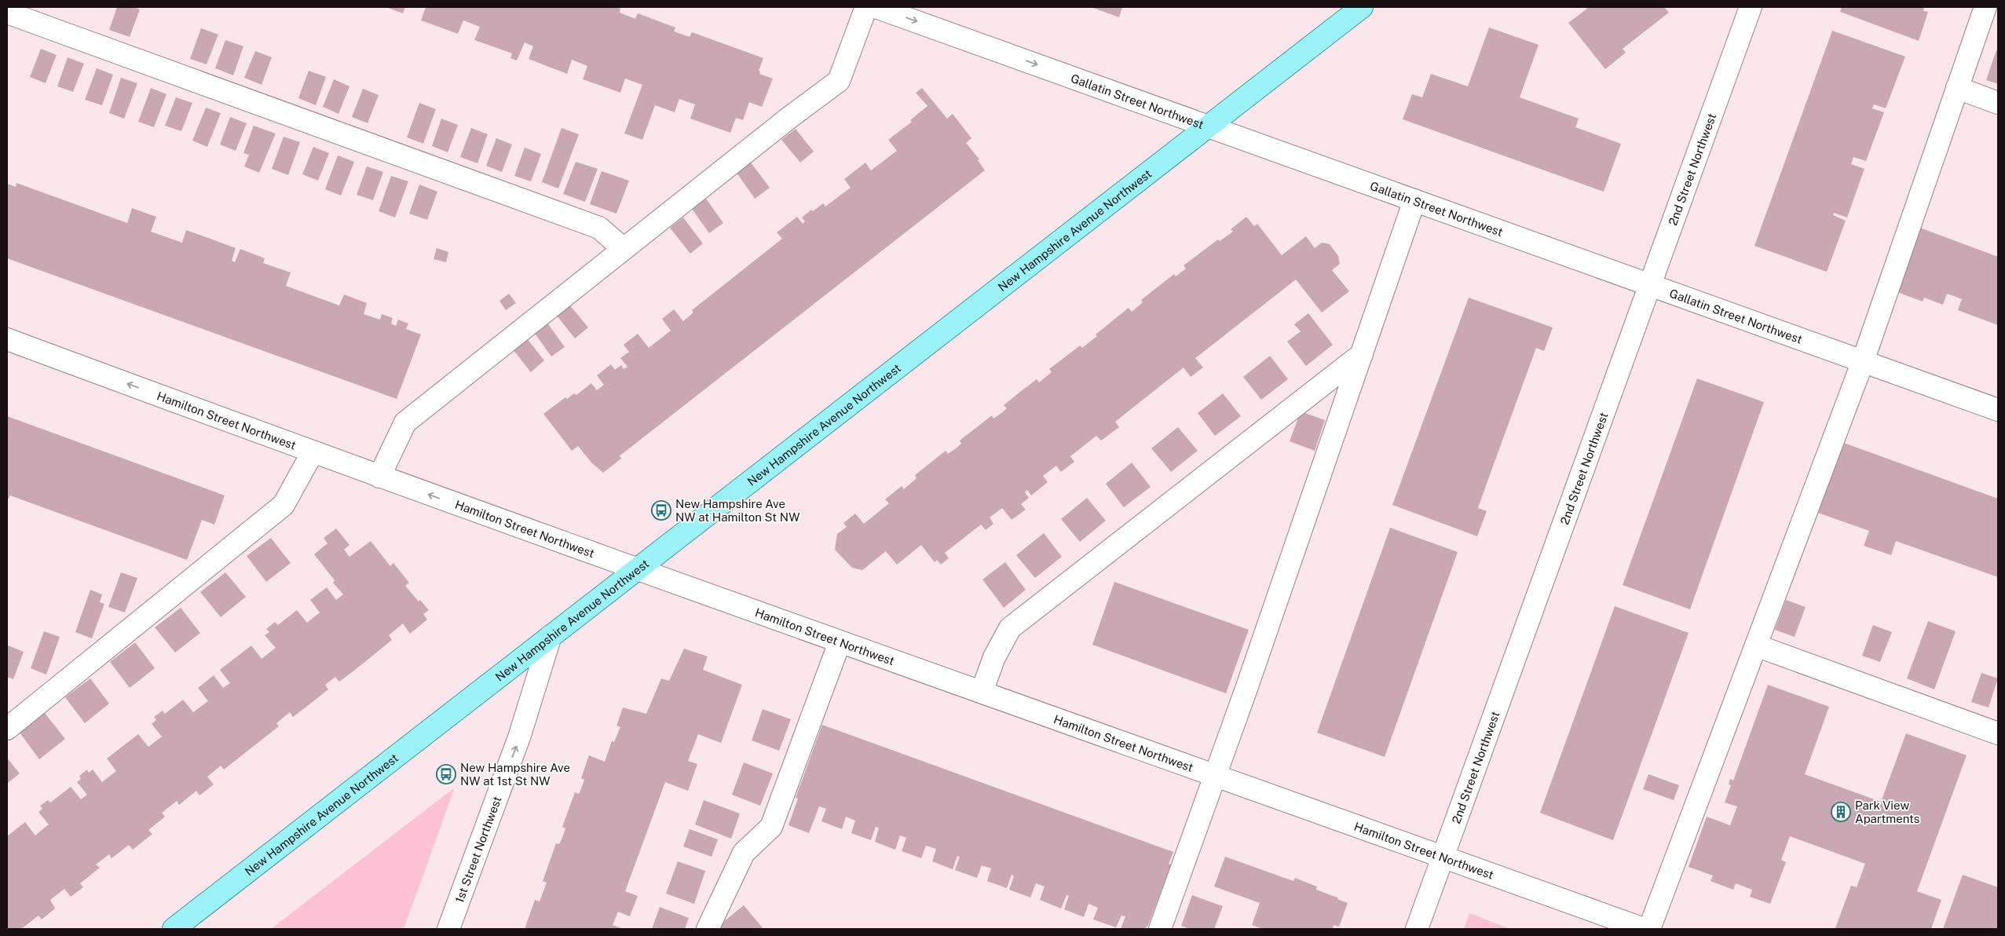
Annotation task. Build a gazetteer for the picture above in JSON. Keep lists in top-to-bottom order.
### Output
{
  "streets": {
    "main road": ["New Hampshire Avenue Northwest"],
    "street": [
      "Gallatin Street Northwest",
      "2nd Street Northwest",
      "Hamilton Street Northwest",
      "1st Street Northwest"
    ]
  },
  "crossings": [
    ["Gallatin Street Northwest", "2nd Street Northwest"],
    ["Gallatin Street Northwest", "New Hampshire Avenue Northwest"],
    ["2nd Street Northwest", "Hamilton Street Northwest"],
    ["New Hampshire Avenue Northwest", "Hamilton Street Northwest"],
    ["New Hampshire Avenue Northwest", "1st Street Northwest"]
  ],
  "one_way": ["1st Street Northwest"],
  "places": {
    "bus stop": ["New Hampshire Ave NW at Hamilton St NW", "New Hampshire Ave NW at 1st St NW"],
    "building": ["Park View Apartments"]
  }
}
